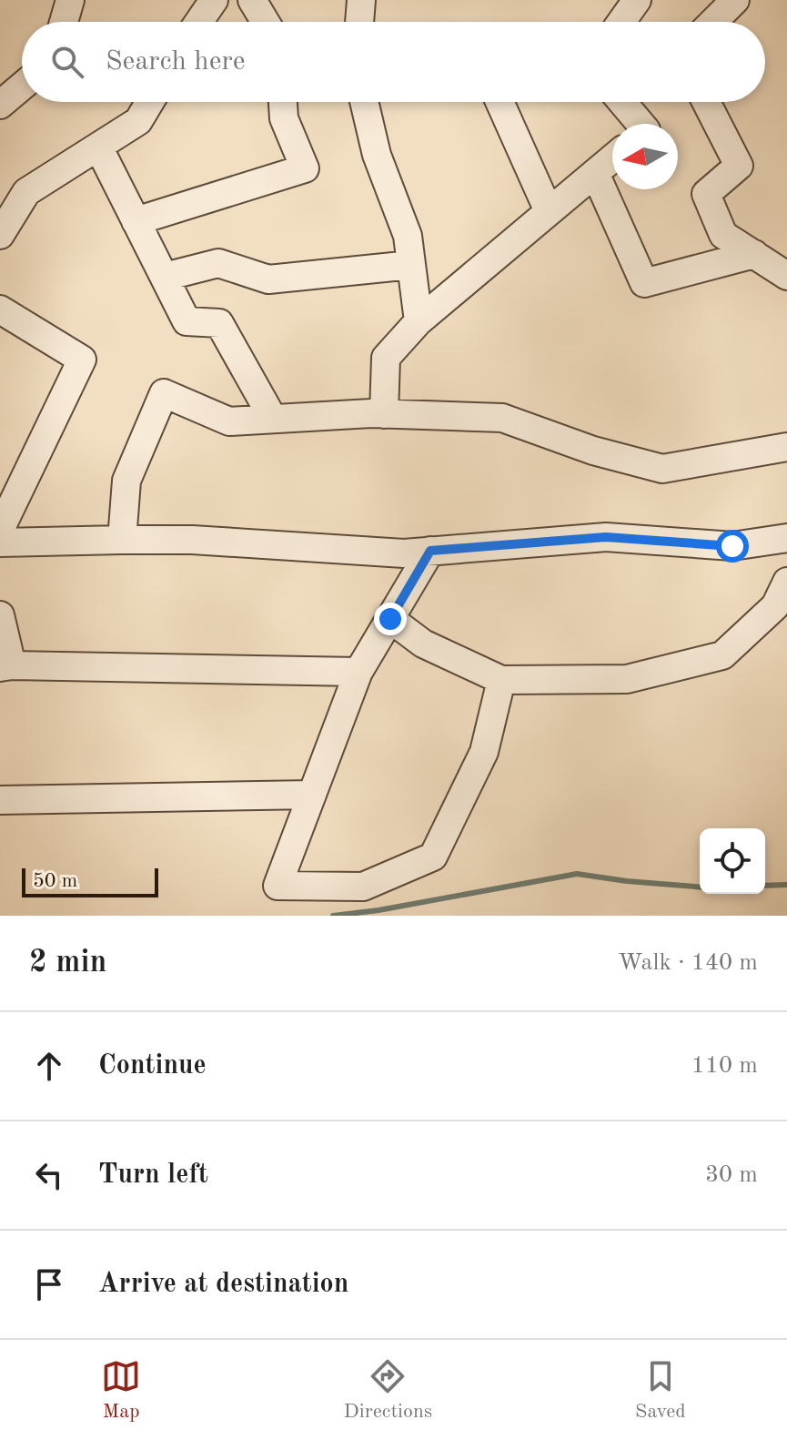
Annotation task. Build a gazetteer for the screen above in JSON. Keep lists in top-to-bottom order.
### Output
{
  "scale_bar": "50 m",
  "north": "left",
  "page": {
    "search": "Search here",
    "scale": "50 m",
    "heading": ["2 min", "Walk · 140 m"],
    "list": [
      ["Continue", "110 m"],
      ["Turn left", "30 m"],
      "Arrive at destination"
    ],
    "nav": ["Map", "Directions", "Saved"]
  }
}
